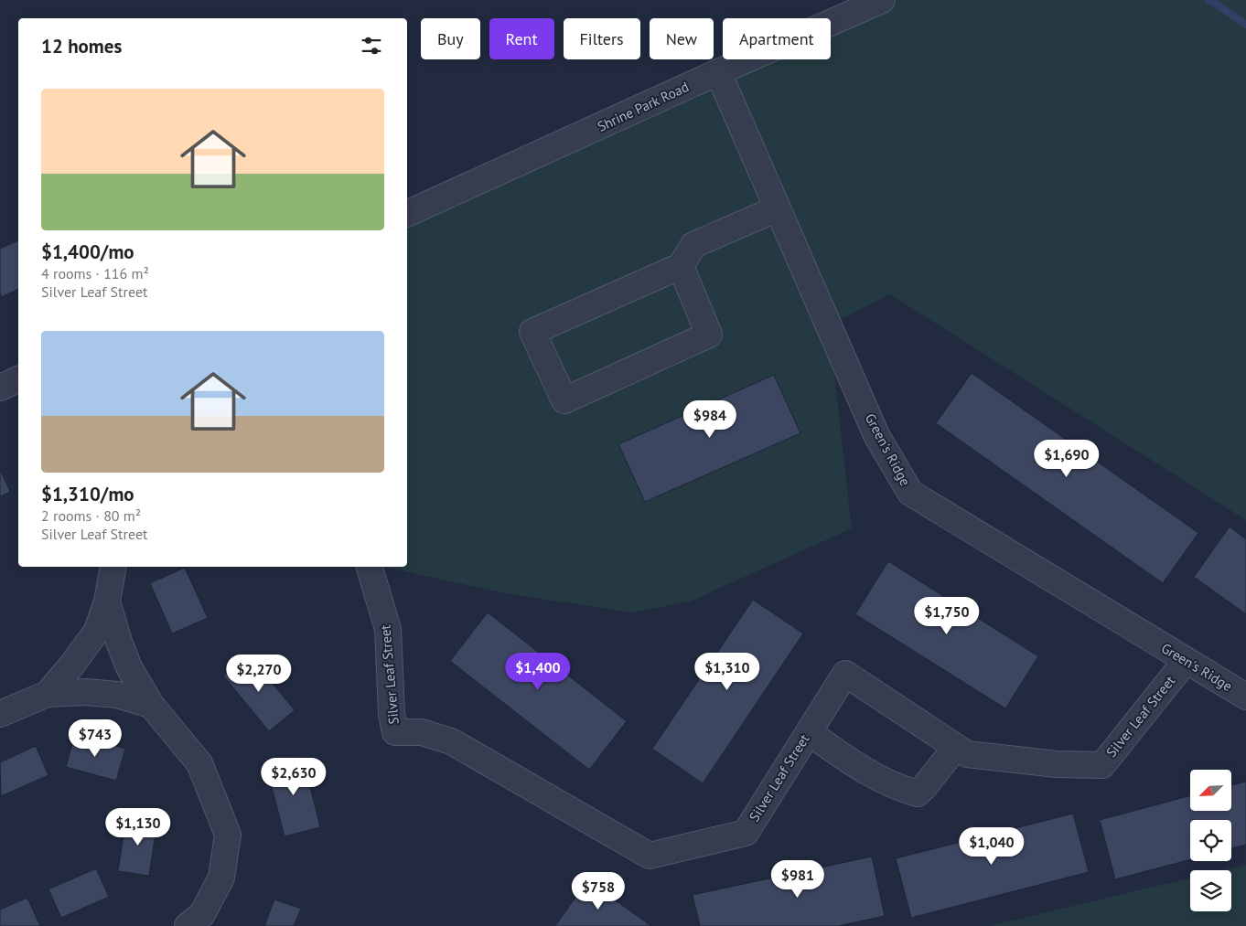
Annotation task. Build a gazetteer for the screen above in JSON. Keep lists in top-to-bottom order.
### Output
{
  "streets": {
    "street": ["Shrine Park Road", "Green's Ridge", "Silver Leaf Street"]
  },
  "crossings": [
    ["Shrine Park Road", "Green's Ridge"],
    ["Green's Ridge", "Silver Leaf Street"]
  ],
  "north": "bottom left",
  "page": {
    "chip": [
      "Buy",
      "Rent",
      "Filters",
      "New",
      "Apartment"
    ],
    "heading": "12 homes",
    "list": [
      {
        "name": "$1,400/mo",
        "note": "4 rooms · 116 m² · Silver Leaf Street"
      },
      {
        "name": "$1,310/mo",
        "note": "2 rooms · 80 m² · Silver Leaf Street"
      }
    ],
    "price": [
      "$984",
      "$1,690",
      "$1,750",
      "$1,400",
      "$1,310",
      "$2,270",
      "$743",
      "$2,630",
      "$1,130",
      "$1,040",
      "$981",
      "$758"
    ]
  }
}
